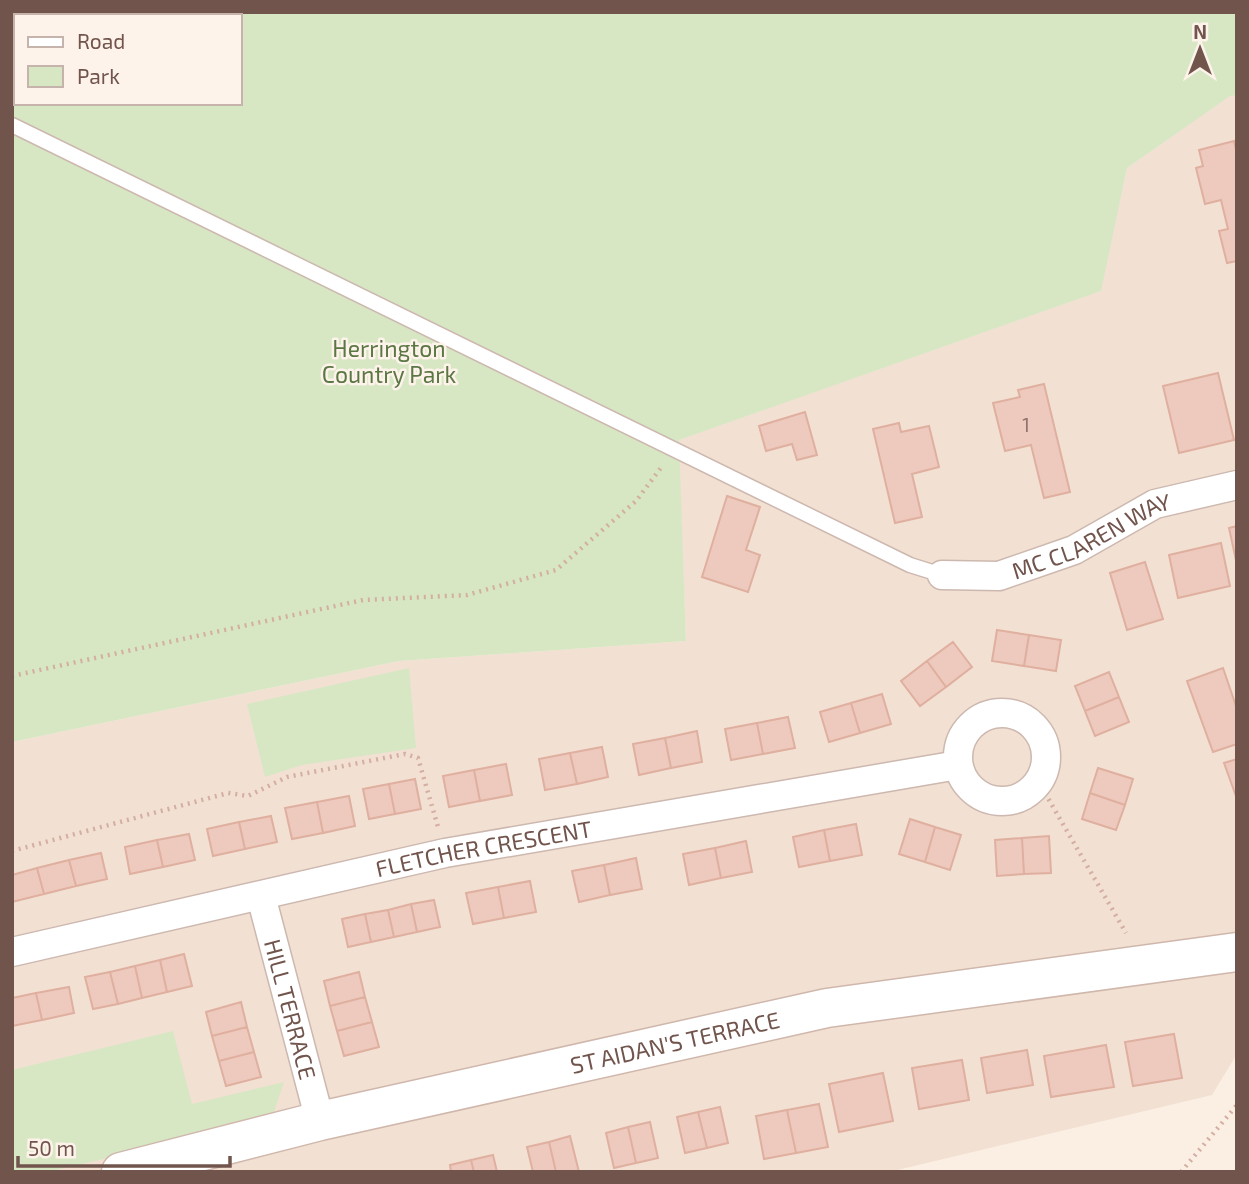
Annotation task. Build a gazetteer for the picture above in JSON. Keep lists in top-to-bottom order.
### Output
{
  "streets": {
    "main road": ["ST AIDAN'S TERRACE"],
    "street": ["MC CLAREN WAY", "FLETCHER CRESCENT", "HILL TERRACE"]
  },
  "crossings": [
    ["FLETCHER CRESCENT", "HILL TERRACE"],
    ["HILL TERRACE", "ST AIDAN'S TERRACE"]
  ],
  "parks": ["Herrington Country Park"],
  "house_numbers": ["1"],
  "legend": ["Road", "Park"],
  "scale_bar": "50 m",
  "north": "top"
}
